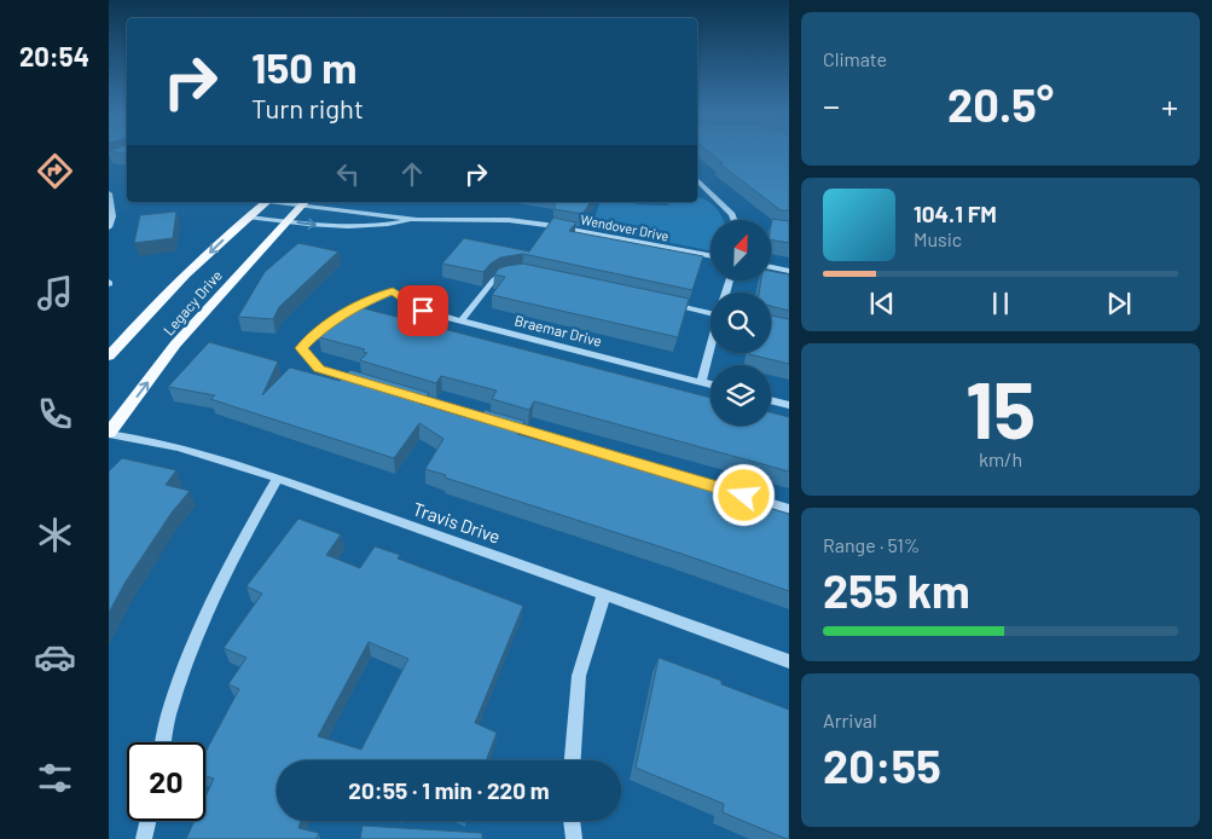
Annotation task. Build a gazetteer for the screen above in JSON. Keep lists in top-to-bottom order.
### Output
{
  "streets": {
    "main road": ["Legacy Drive"],
    "street": ["Wendover Drive", "Braemar Drive", "Travis Drive"]
  },
  "crossings": [
    ["Wendover Drive", "Legacy Drive"],
    ["Legacy Drive", "Travis Drive"]
  ],
  "north": "top right",
  "page": {
    "tabs": "20:54",
    "tile": [
      "Climate",
      ["15", "km/h"],
      ["Range · 51%", "255 km"],
      ["Arrival", "20:55"]
    ],
    "turn": ["150 m", "Turn right"],
    "heat": ["−", "20.5°", "+"],
    "song": ["104.1 FM", "Music"],
    "limit": "20",
    "trip": "20:55 · 1 min · 220 m"
  }
}
